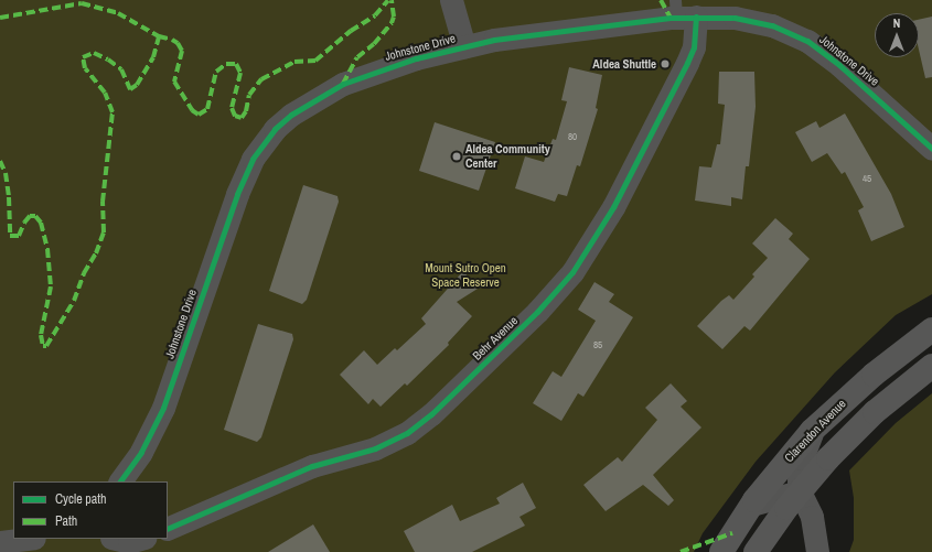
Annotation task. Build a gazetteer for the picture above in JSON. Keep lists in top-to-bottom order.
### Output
{
  "streets": {
    "main road": ["Clarendon Avenue"],
    "street": ["Johnstone Drive", "Behr Avenue"]
  },
  "crossings": [
    ["Johnstone Drive", "Behr Avenue"]
  ],
  "parks": ["Mount Sutro Open Space Reserve"],
  "places": ["Aldea Shuttle", "Aldea Community Center"],
  "house_numbers": ["80", "45", "85"],
  "legend": ["Cycle path", "Path"],
  "north": "top"
}
